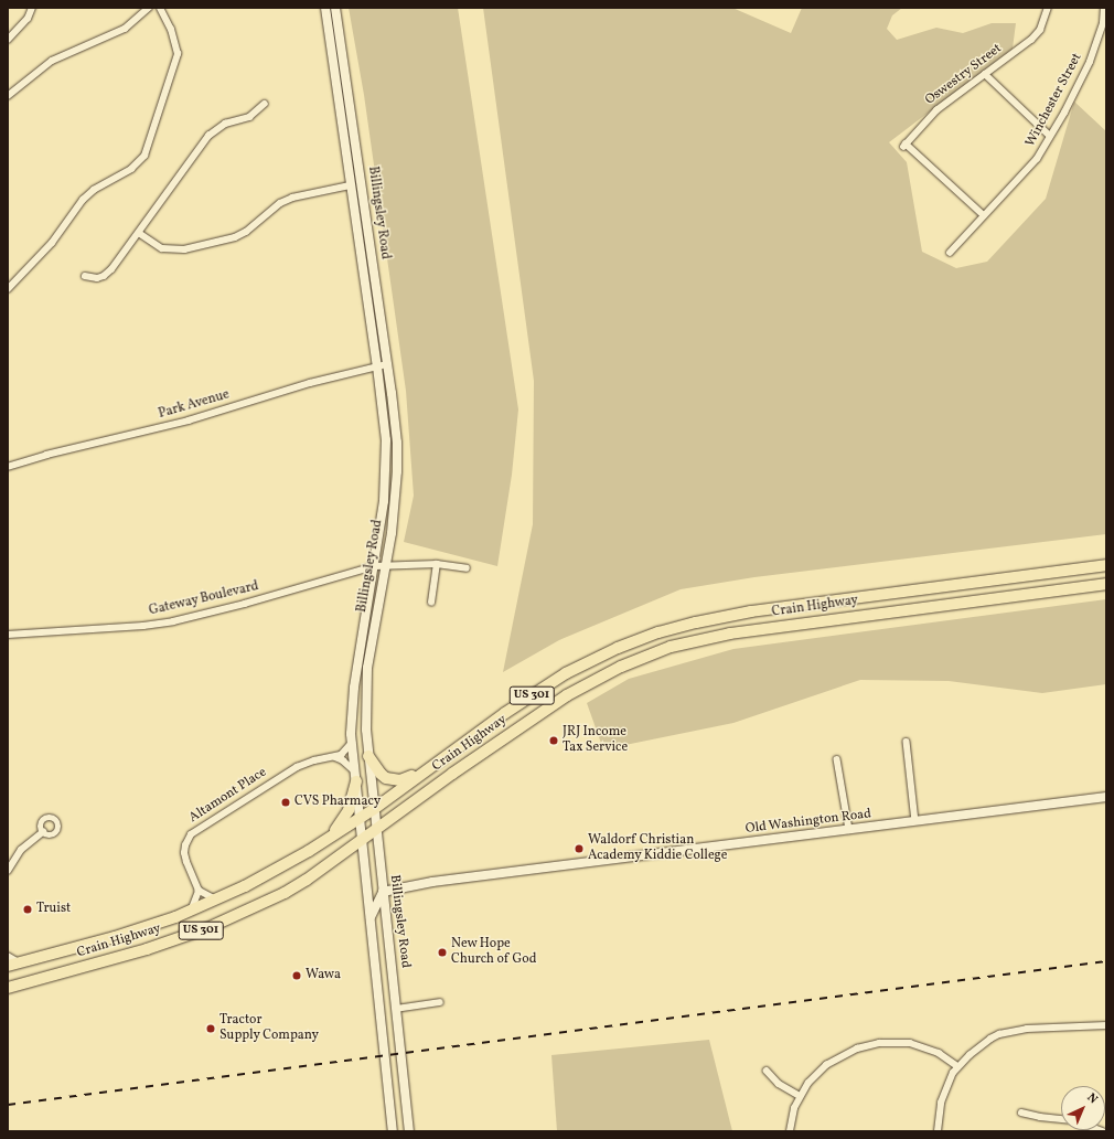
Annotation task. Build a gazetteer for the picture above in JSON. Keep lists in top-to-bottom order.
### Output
{
  "streets": {
    "highway": ["Crain Highway", "US 301"],
    "main road": ["Billingsley Road", "Old Washington Road"],
    "street": [
      "Oswestry Street",
      "Winchester Street",
      "Park Avenue",
      "Gateway Boulevard",
      "Altamont Place"
    ]
  },
  "crossings": [
    ["Oswestry Street", "Winchester Street"],
    ["Billingsley Road", "Park Avenue"],
    ["Billingsley Road", "Gateway Boulevard"],
    ["Billingsley Road", "Crain Highway"],
    ["Billingsley Road", "Old Washington Road"]
  ],
  "places": [
    "JRJ Income Tax Service",
    "CVS Pharmacy",
    "Waldorf Christian Academy Kiddie College",
    "Truist",
    "New Hope Church of God",
    "Wawa",
    "Tractor Supply Company"
  ],
  "north": "top right"
}
